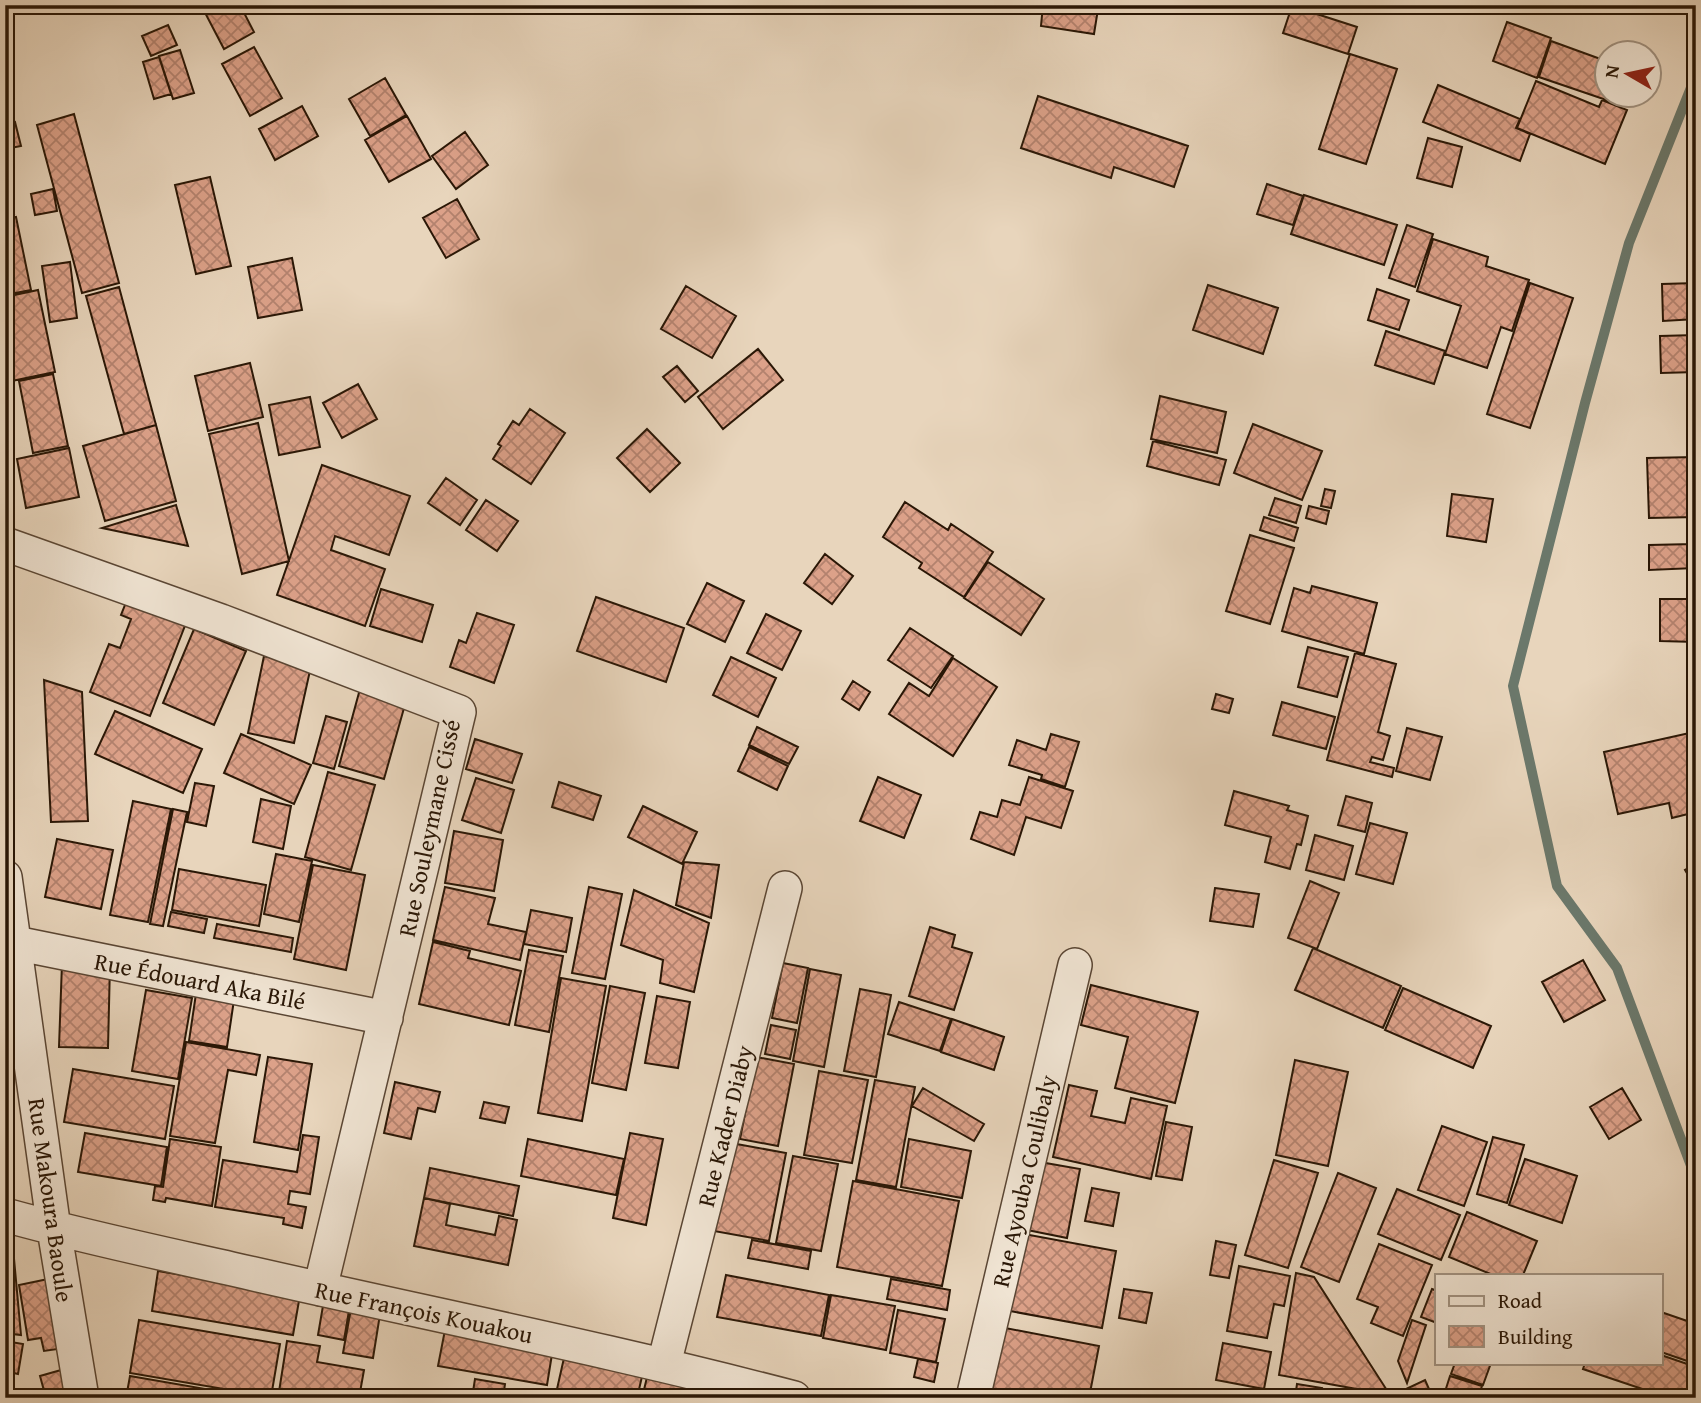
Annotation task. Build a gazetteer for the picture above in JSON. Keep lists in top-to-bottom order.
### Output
{
  "streets": {
    "street": [
      "Rue Souleymane Cissé",
      "Rue Édouard Aka Bilé",
      "Rue Kader Diaby",
      "Rue Ayouba Coulibaly",
      "Rue Makoura Baoule",
      "Rue François Kouakou"
    ]
  },
  "crossings": [
    ["Rue Souleymane Cissé", "Rue Édouard Aka Bilé"],
    ["Rue Souleymane Cissé", "Rue François Kouakou"],
    ["Rue Édouard Aka Bilé", "Rue Makoura Baoule"],
    ["Rue Kader Diaby", "Rue François Kouakou"],
    ["Rue Makoura Baoule", "Rue François Kouakou"]
  ],
  "legend": ["Road", "Building"],
  "north": "left"
}
